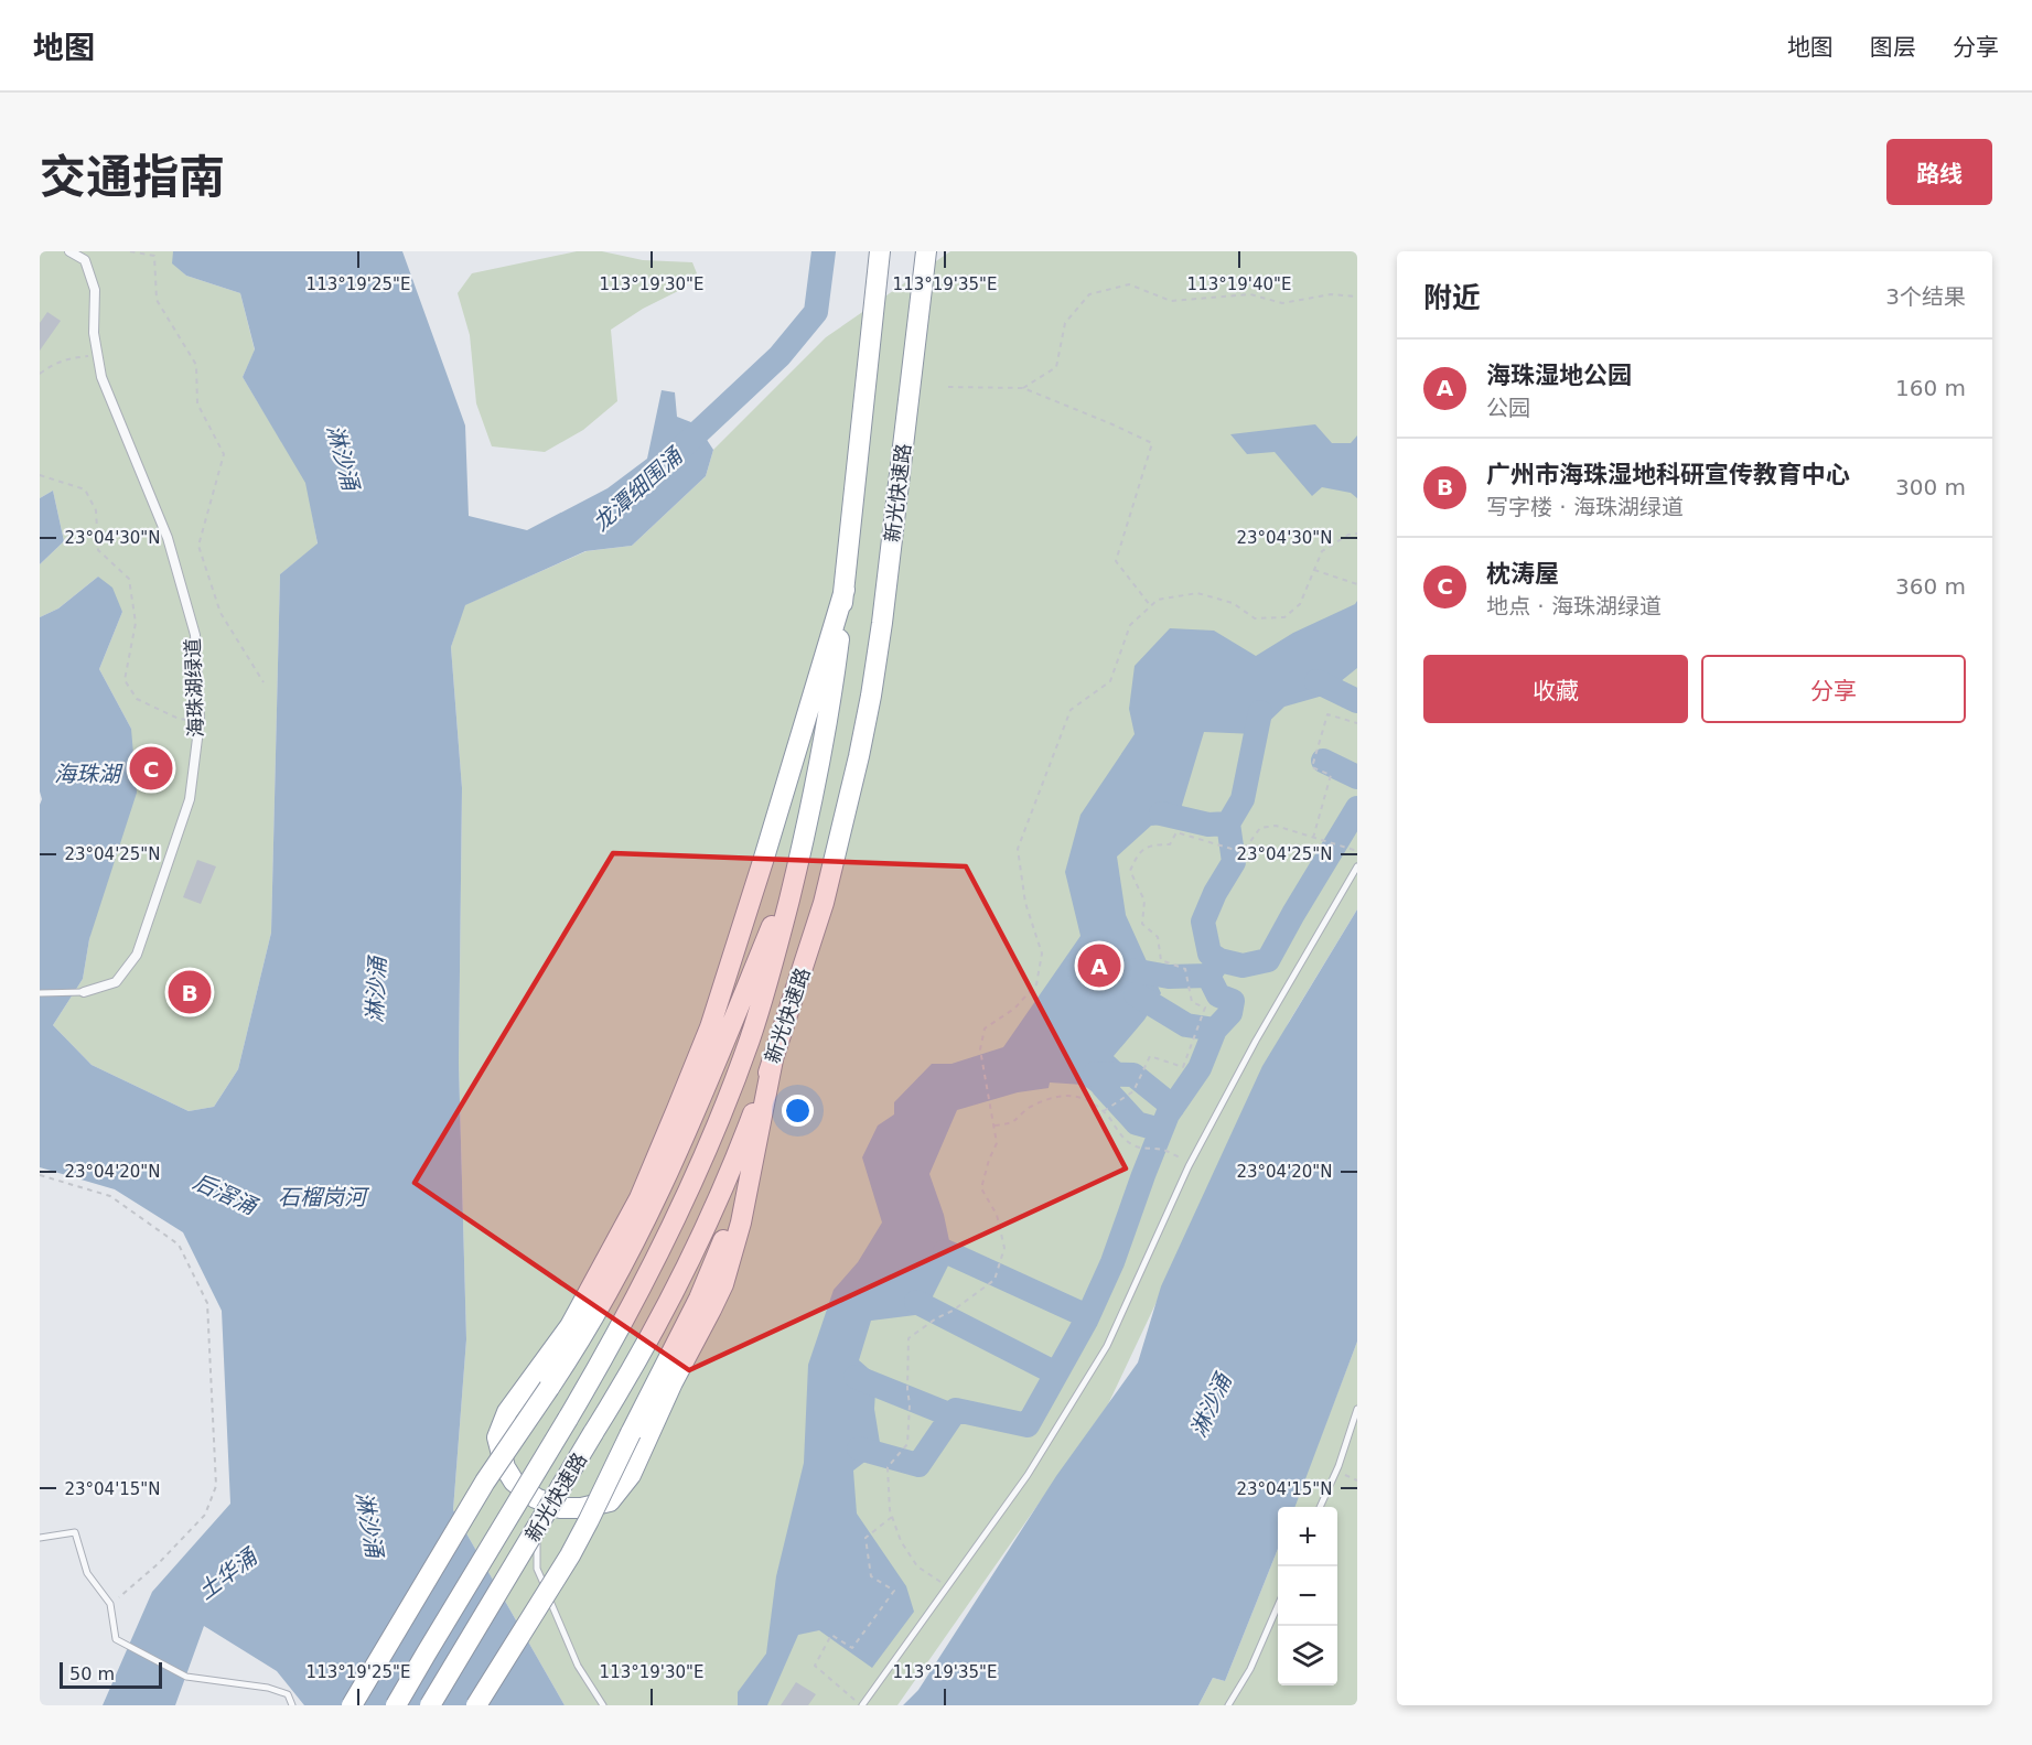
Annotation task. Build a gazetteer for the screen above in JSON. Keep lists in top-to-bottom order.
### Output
{
  "streets": {
    "highway": ["新光快速路"],
    "street": ["海珠湖绿道"]
  },
  "water": [
    "淋沙涌",
    "龙潭细围涌",
    "海珠湖",
    "后滘涌",
    "石榴岗河",
    "土华涌"
  ],
  "scale_bar": "50 m",
  "page": {
    "header": "地图",
    "nav": ["地图", "图层", "分享"],
    "title": "交通指南",
    "buttons": [
      "路线",
      ["收藏", "分享"]
    ],
    "heading": ["附近", "3个结果"],
    "list": [
      {
        "mark": "A",
        "name": "海珠湿地公园",
        "note": "公园",
        "value": "160 m"
      },
      {
        "mark": "B",
        "name": "广州市海珠湿地科研宣传教育中心",
        "note": "写字楼 · 海珠湖绿道",
        "value": "300 m"
      },
      {
        "mark": "C",
        "name": "枕涛屋",
        "note": "地点 · 海珠湖绿道",
        "value": "360 m"
      }
    ],
    "pins": ["C", "A", "B"],
    "map_buttons": ["+", "−"],
    "scale": "50 m"
  },
  "coordinates": [
    "113°19'25\"E",
    "113°19'30\"E",
    "113°19'35\"E",
    "113°19'40\"E",
    "23°04'30\"N",
    "23°04'25\"N",
    "23°04'20\"N",
    "23°04'15\"N"
  ]
}
